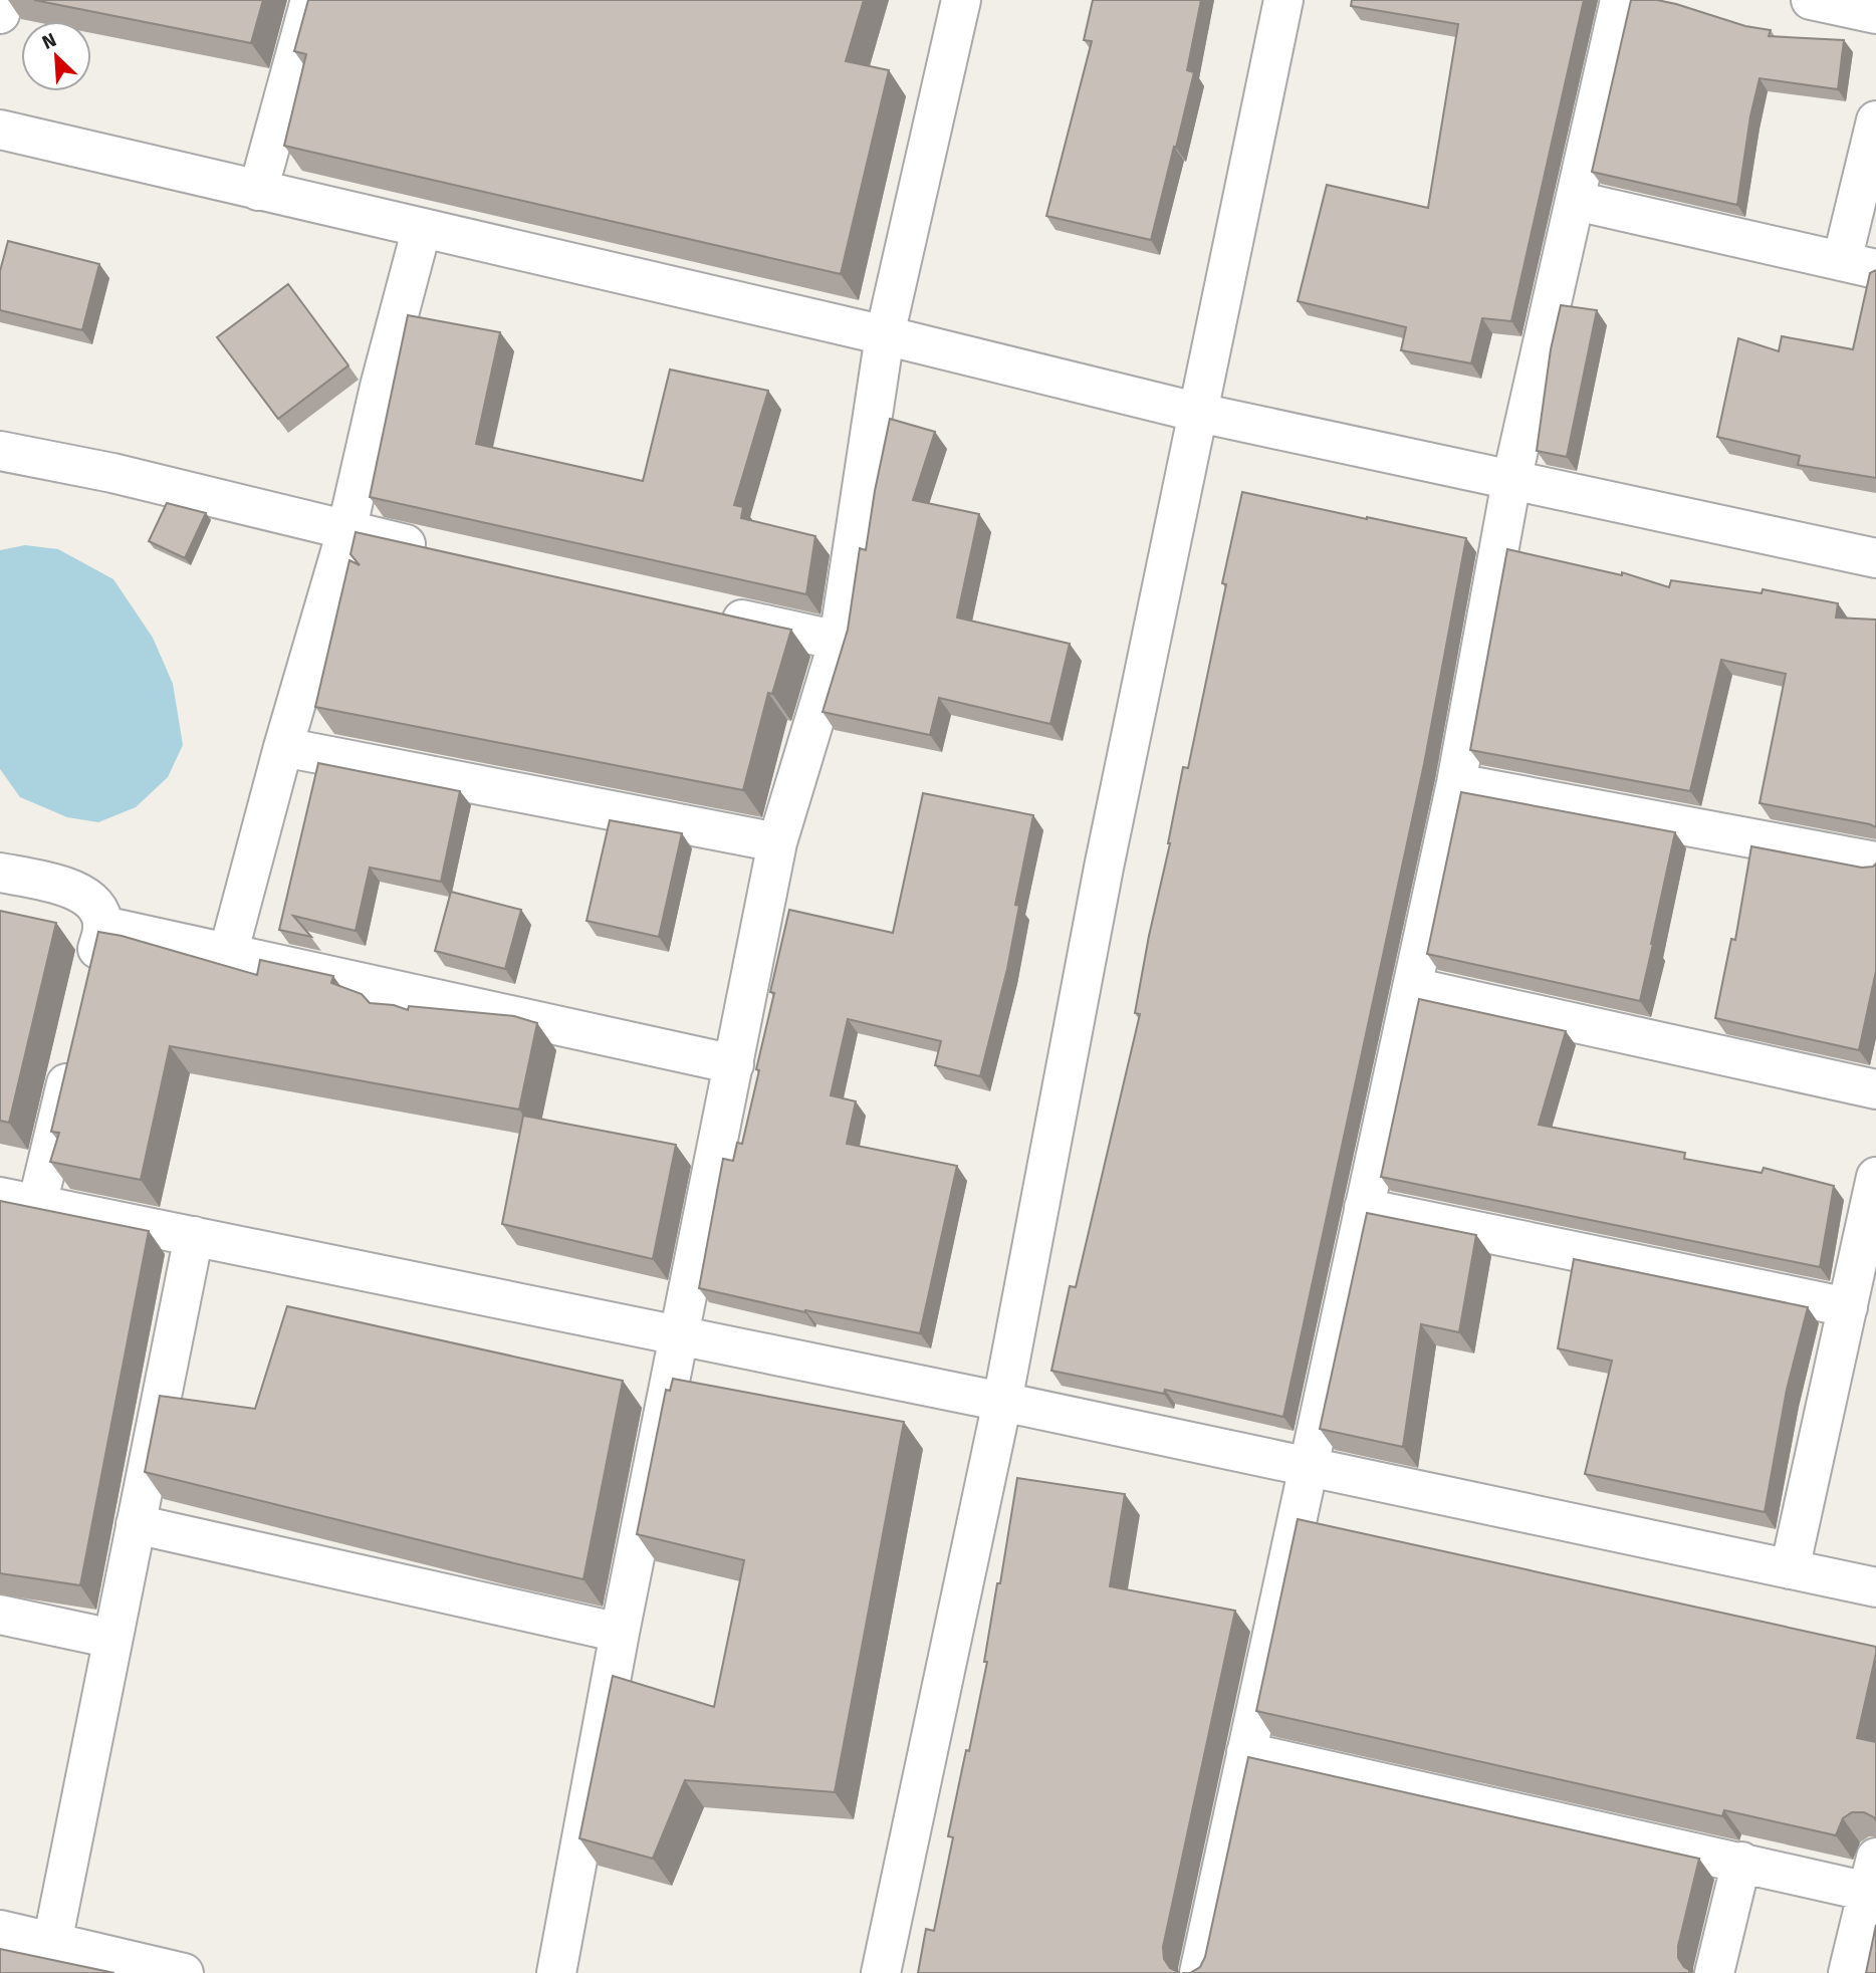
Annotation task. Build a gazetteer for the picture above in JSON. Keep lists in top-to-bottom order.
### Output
{
  "north": "top left"
}
